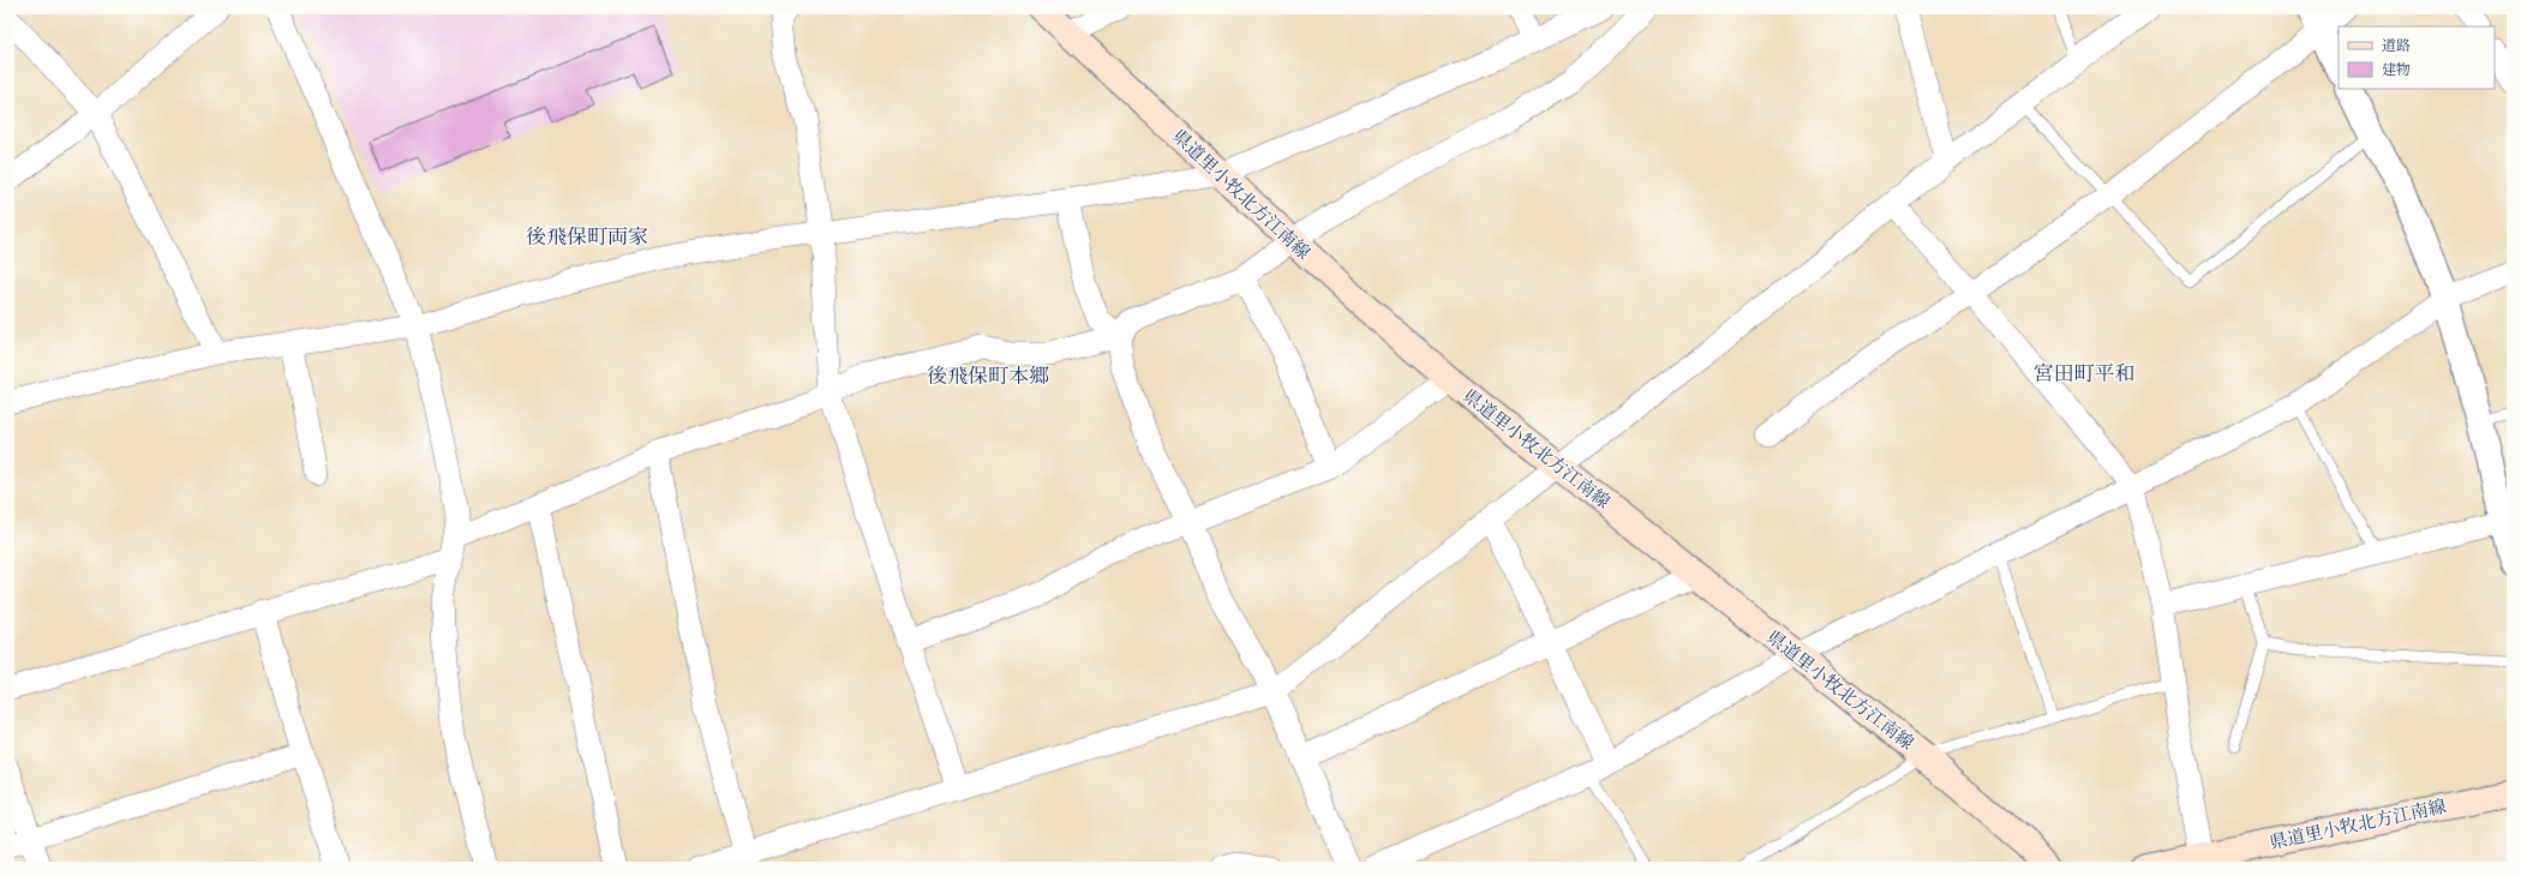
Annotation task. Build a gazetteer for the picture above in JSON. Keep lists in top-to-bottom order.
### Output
{
  "streets": {
    "main road": ["県道里小牧北方江南線"]
  },
  "districts": ["後飛保町両家", "宮田町平和", "後飛保町本郷"],
  "legend": ["道路", "建物"]
}
